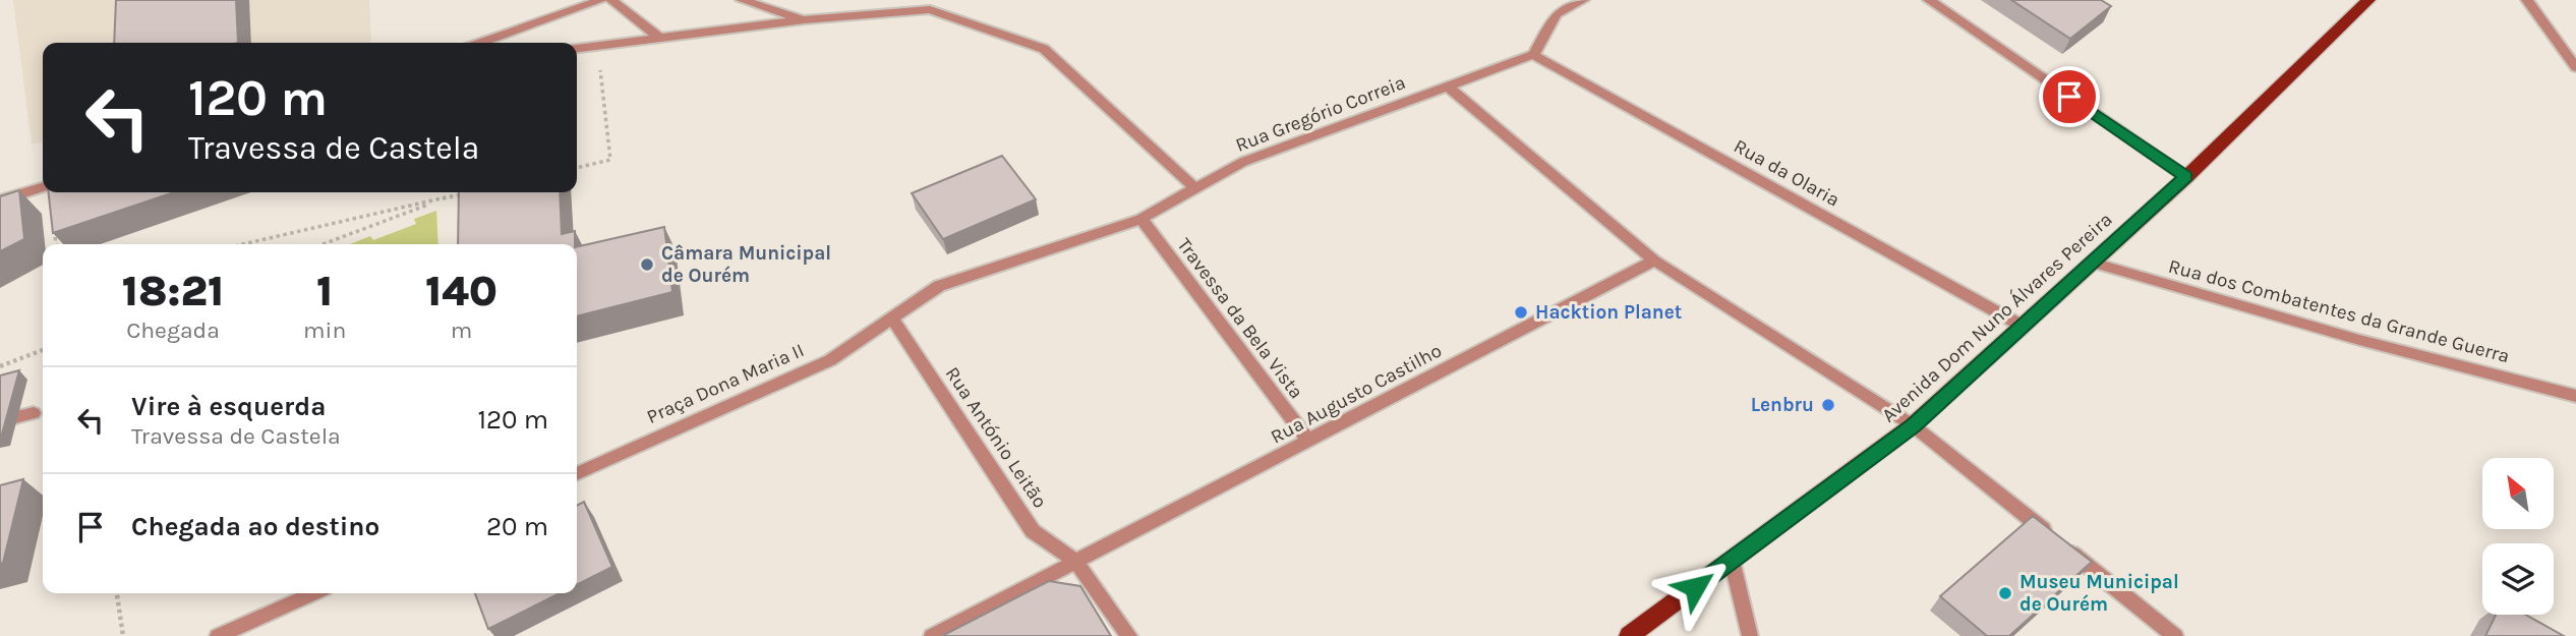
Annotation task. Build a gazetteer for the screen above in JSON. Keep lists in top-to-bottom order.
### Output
{
  "streets": {
    "main road": ["Avenida Dom Nuno Álvares Pereira"],
    "street": [
      "Rua Gregório Correia",
      "Rua da Olaria",
      "Rua dos Combatentes da Grande Guerra",
      "Travessa da Bela Vista",
      "Praça Dona Maria II",
      "Rua Augusto Castilho",
      "Rua António Leitão"
    ]
  },
  "crossings": [
    ["Rua Gregório Correia", "Rua da Olaria"],
    ["Rua Gregório Correia", "Travessa da Bela Vista"],
    ["Rua Gregório Correia", "Praça Dona Maria II"],
    ["Rua Gregório Correia", "Rua António Leitão"],
    ["Rua da Olaria", "Avenida Dom Nuno Álvares Pereira"],
    ["Rua dos Combatentes da Grande Guerra", "Avenida Dom Nuno Álvares Pereira"],
    ["Travessa da Bela Vista", "Rua Augusto Castilho"],
    ["Praça Dona Maria II", "Rua António Leitão"],
    ["Rua Augusto Castilho", "Rua António Leitão"]
  ],
  "places": [
    "Câmara Municipal de Ourém",
    "Hacktion Planet",
    "Lenbru",
    "Museu Municipal de Ourém"
  ],
  "north": "top left",
  "page": {
    "turn": ["120 m", "Travessa de Castela"],
    "eta": [
      "18:21",
      "Chegada",
      "1",
      "min",
      "140",
      "m"
    ],
    "list": [
      {
        "name": "Vire à esquerda",
        "note": "Travessa de Castela",
        "value": "120 m"
      },
      {
        "name": "Chegada ao destino",
        "value": "20 m"
      }
    ]
  }
}
